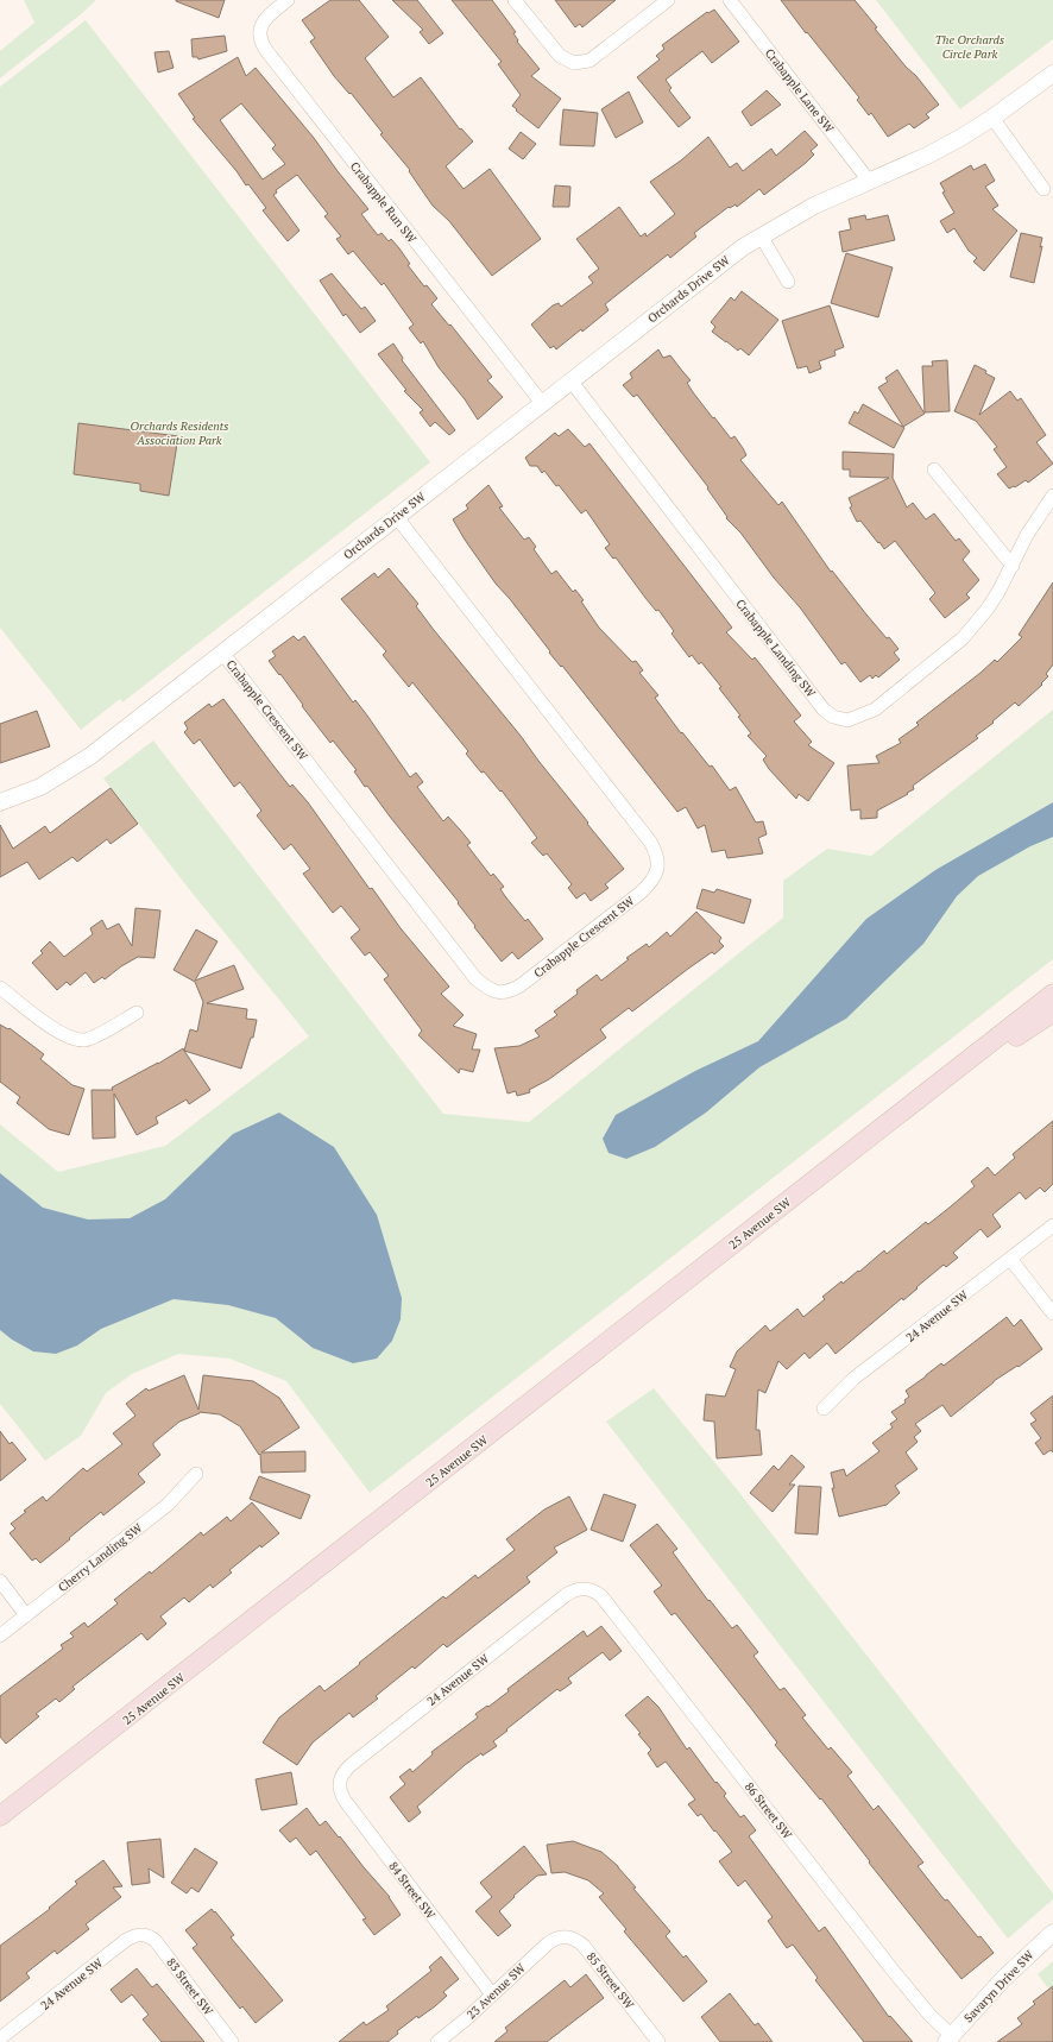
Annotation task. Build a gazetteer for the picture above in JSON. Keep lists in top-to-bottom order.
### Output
{
  "streets": {
    "main road": ["25 Avenue SW"],
    "street": [
      "Crabapple Lane SW",
      "Crabapple Run SW",
      "Orchards Drive SW",
      "Crabapple Landing SW",
      "Crabapple Crescent SW",
      "24 Avenue SW",
      "Cherry Landing SW",
      "86 Street SW",
      "84 Street SW",
      "85 Street SW",
      "83 Street SW",
      "Savaryn Drive SW",
      "23 Avenue SW"
    ]
  },
  "crossings": [
    ["Crabapple Lane SW", "Orchards Drive SW"],
    ["Crabapple Run SW", "Orchards Drive SW"],
    ["Orchards Drive SW", "Crabapple Landing SW"],
    ["Orchards Drive SW", "Crabapple Crescent SW"],
    ["24 Avenue SW", "86 Street SW"],
    ["24 Avenue SW", "84 Street SW"],
    ["24 Avenue SW", "83 Street SW"],
    ["86 Street SW", "Savaryn Drive SW"],
    ["84 Street SW", "23 Avenue SW"],
    ["85 Street SW", "23 Avenue SW"]
  ],
  "parks": ["The Orchards Circle Park", "Orchards Residents Association Park"]
}
